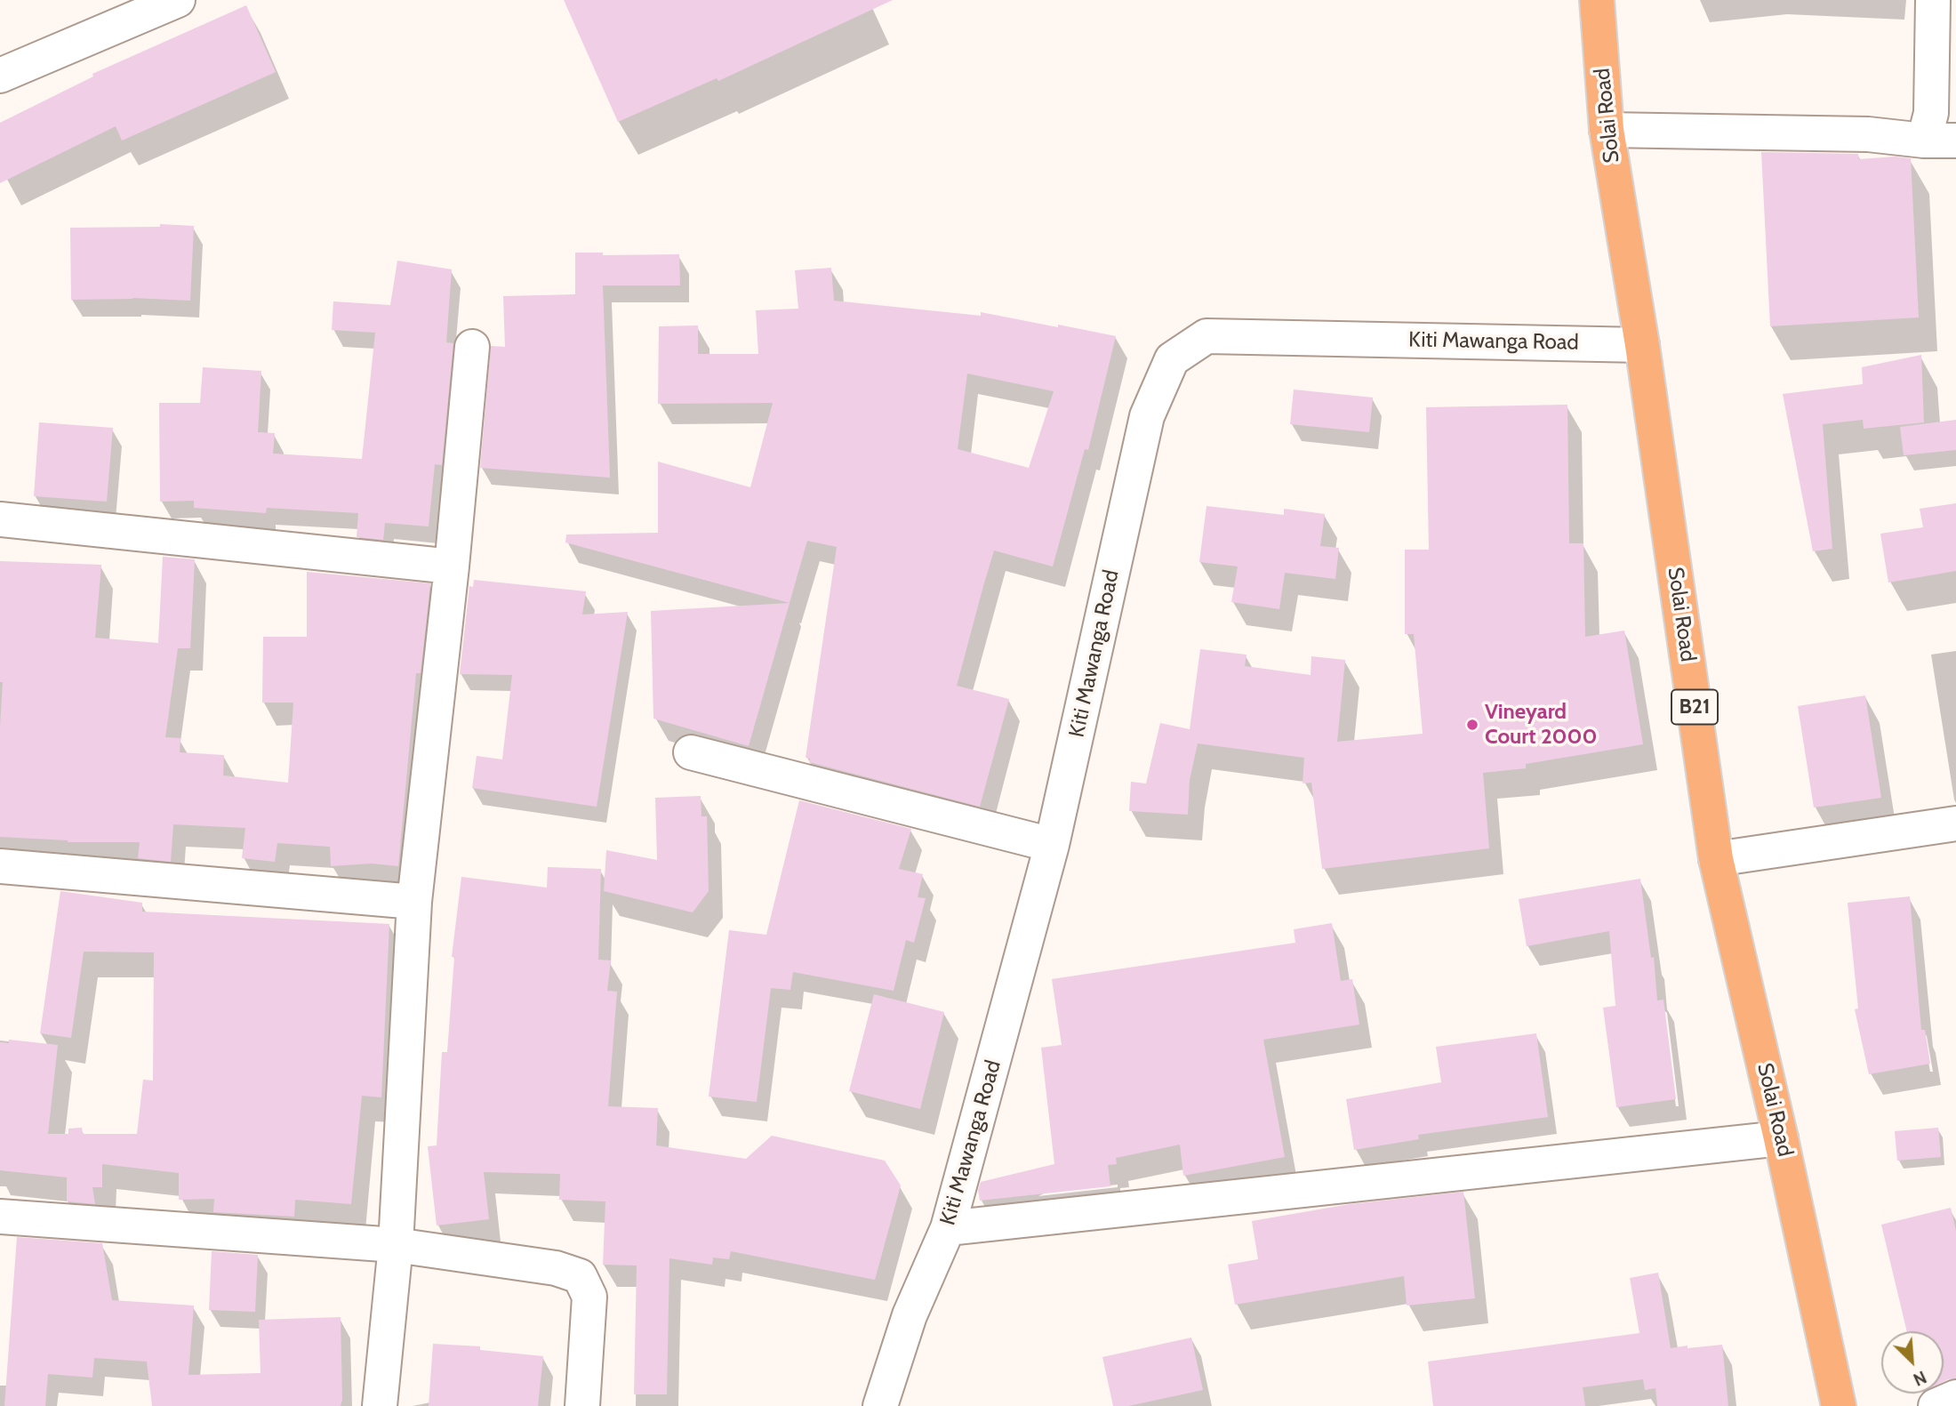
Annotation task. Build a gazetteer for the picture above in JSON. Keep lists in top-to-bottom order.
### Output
{
  "streets": {
    "highway": ["Solai Road", "B21"],
    "street": ["Kiti Mawanga Road"]
  },
  "crossings": [
    ["Solai Road", "Kiti Mawanga Road"]
  ],
  "places": ["Vineyard Court 2000"],
  "north": "bottom right"
}
